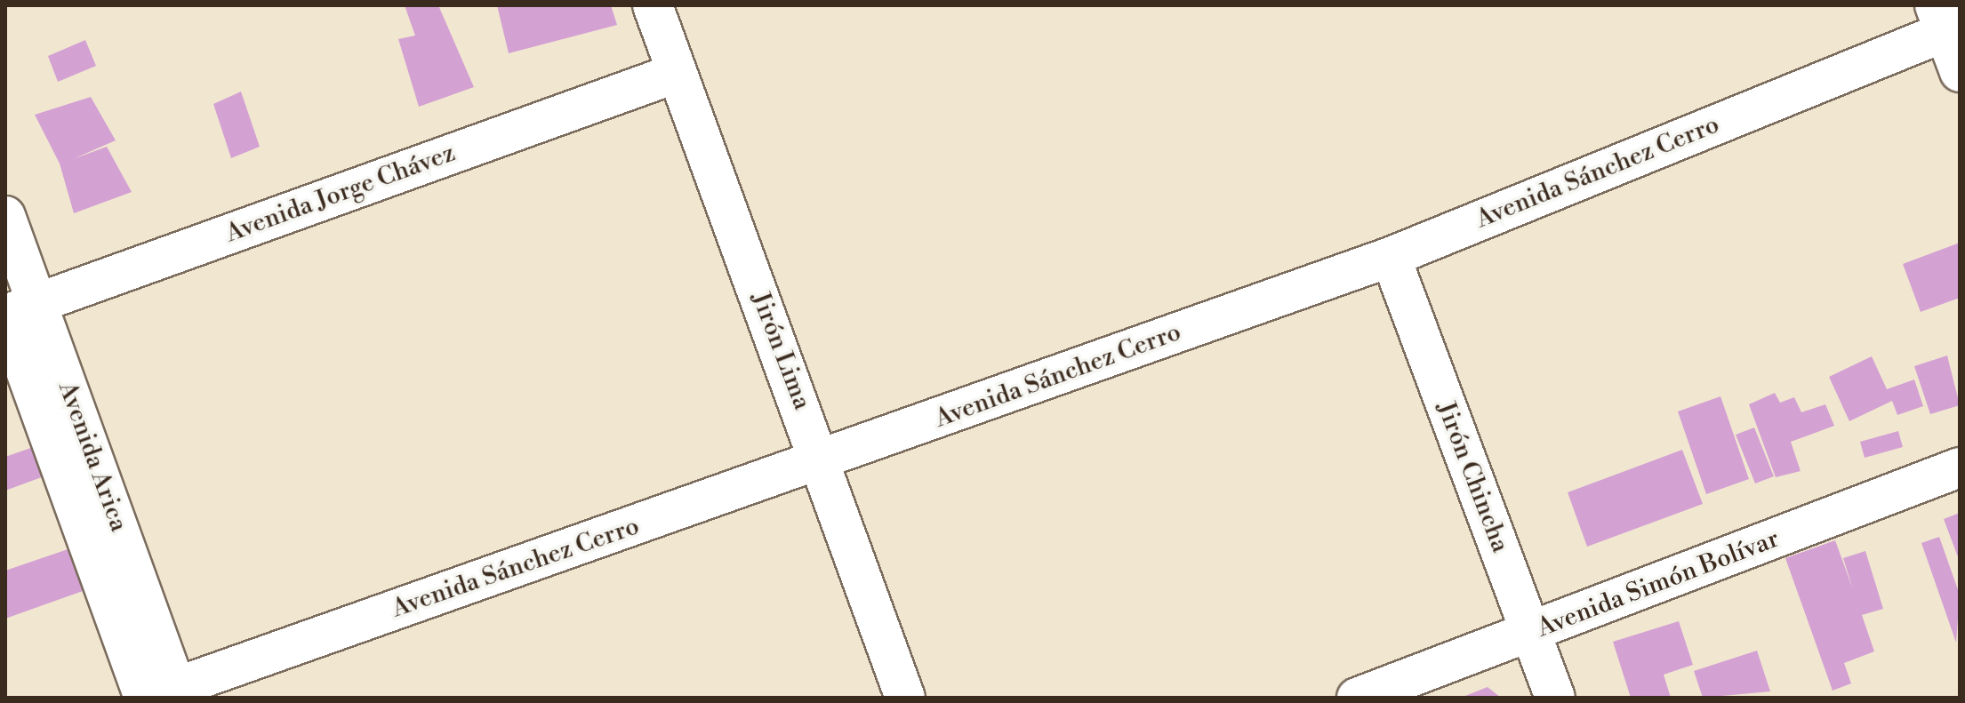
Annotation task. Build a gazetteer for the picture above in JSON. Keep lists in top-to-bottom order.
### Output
{
  "streets": {
    "street": [
      "Avenida Sánchez Cerro",
      "Avenida Jorge Chávez",
      "Jirón Lima",
      "Avenida Arica",
      "Jirón Chincha",
      "Avenida Simón Bolívar"
    ]
  },
  "crossings": [
    ["Avenida Sánchez Cerro", "Jirón Lima"],
    ["Avenida Sánchez Cerro", "Avenida Arica"],
    ["Avenida Sánchez Cerro", "Jirón Chincha"],
    ["Avenida Jorge Chávez", "Jirón Lima"],
    ["Avenida Jorge Chávez", "Avenida Arica"],
    ["Jirón Chincha", "Avenida Simón Bolívar"]
  ]
}
